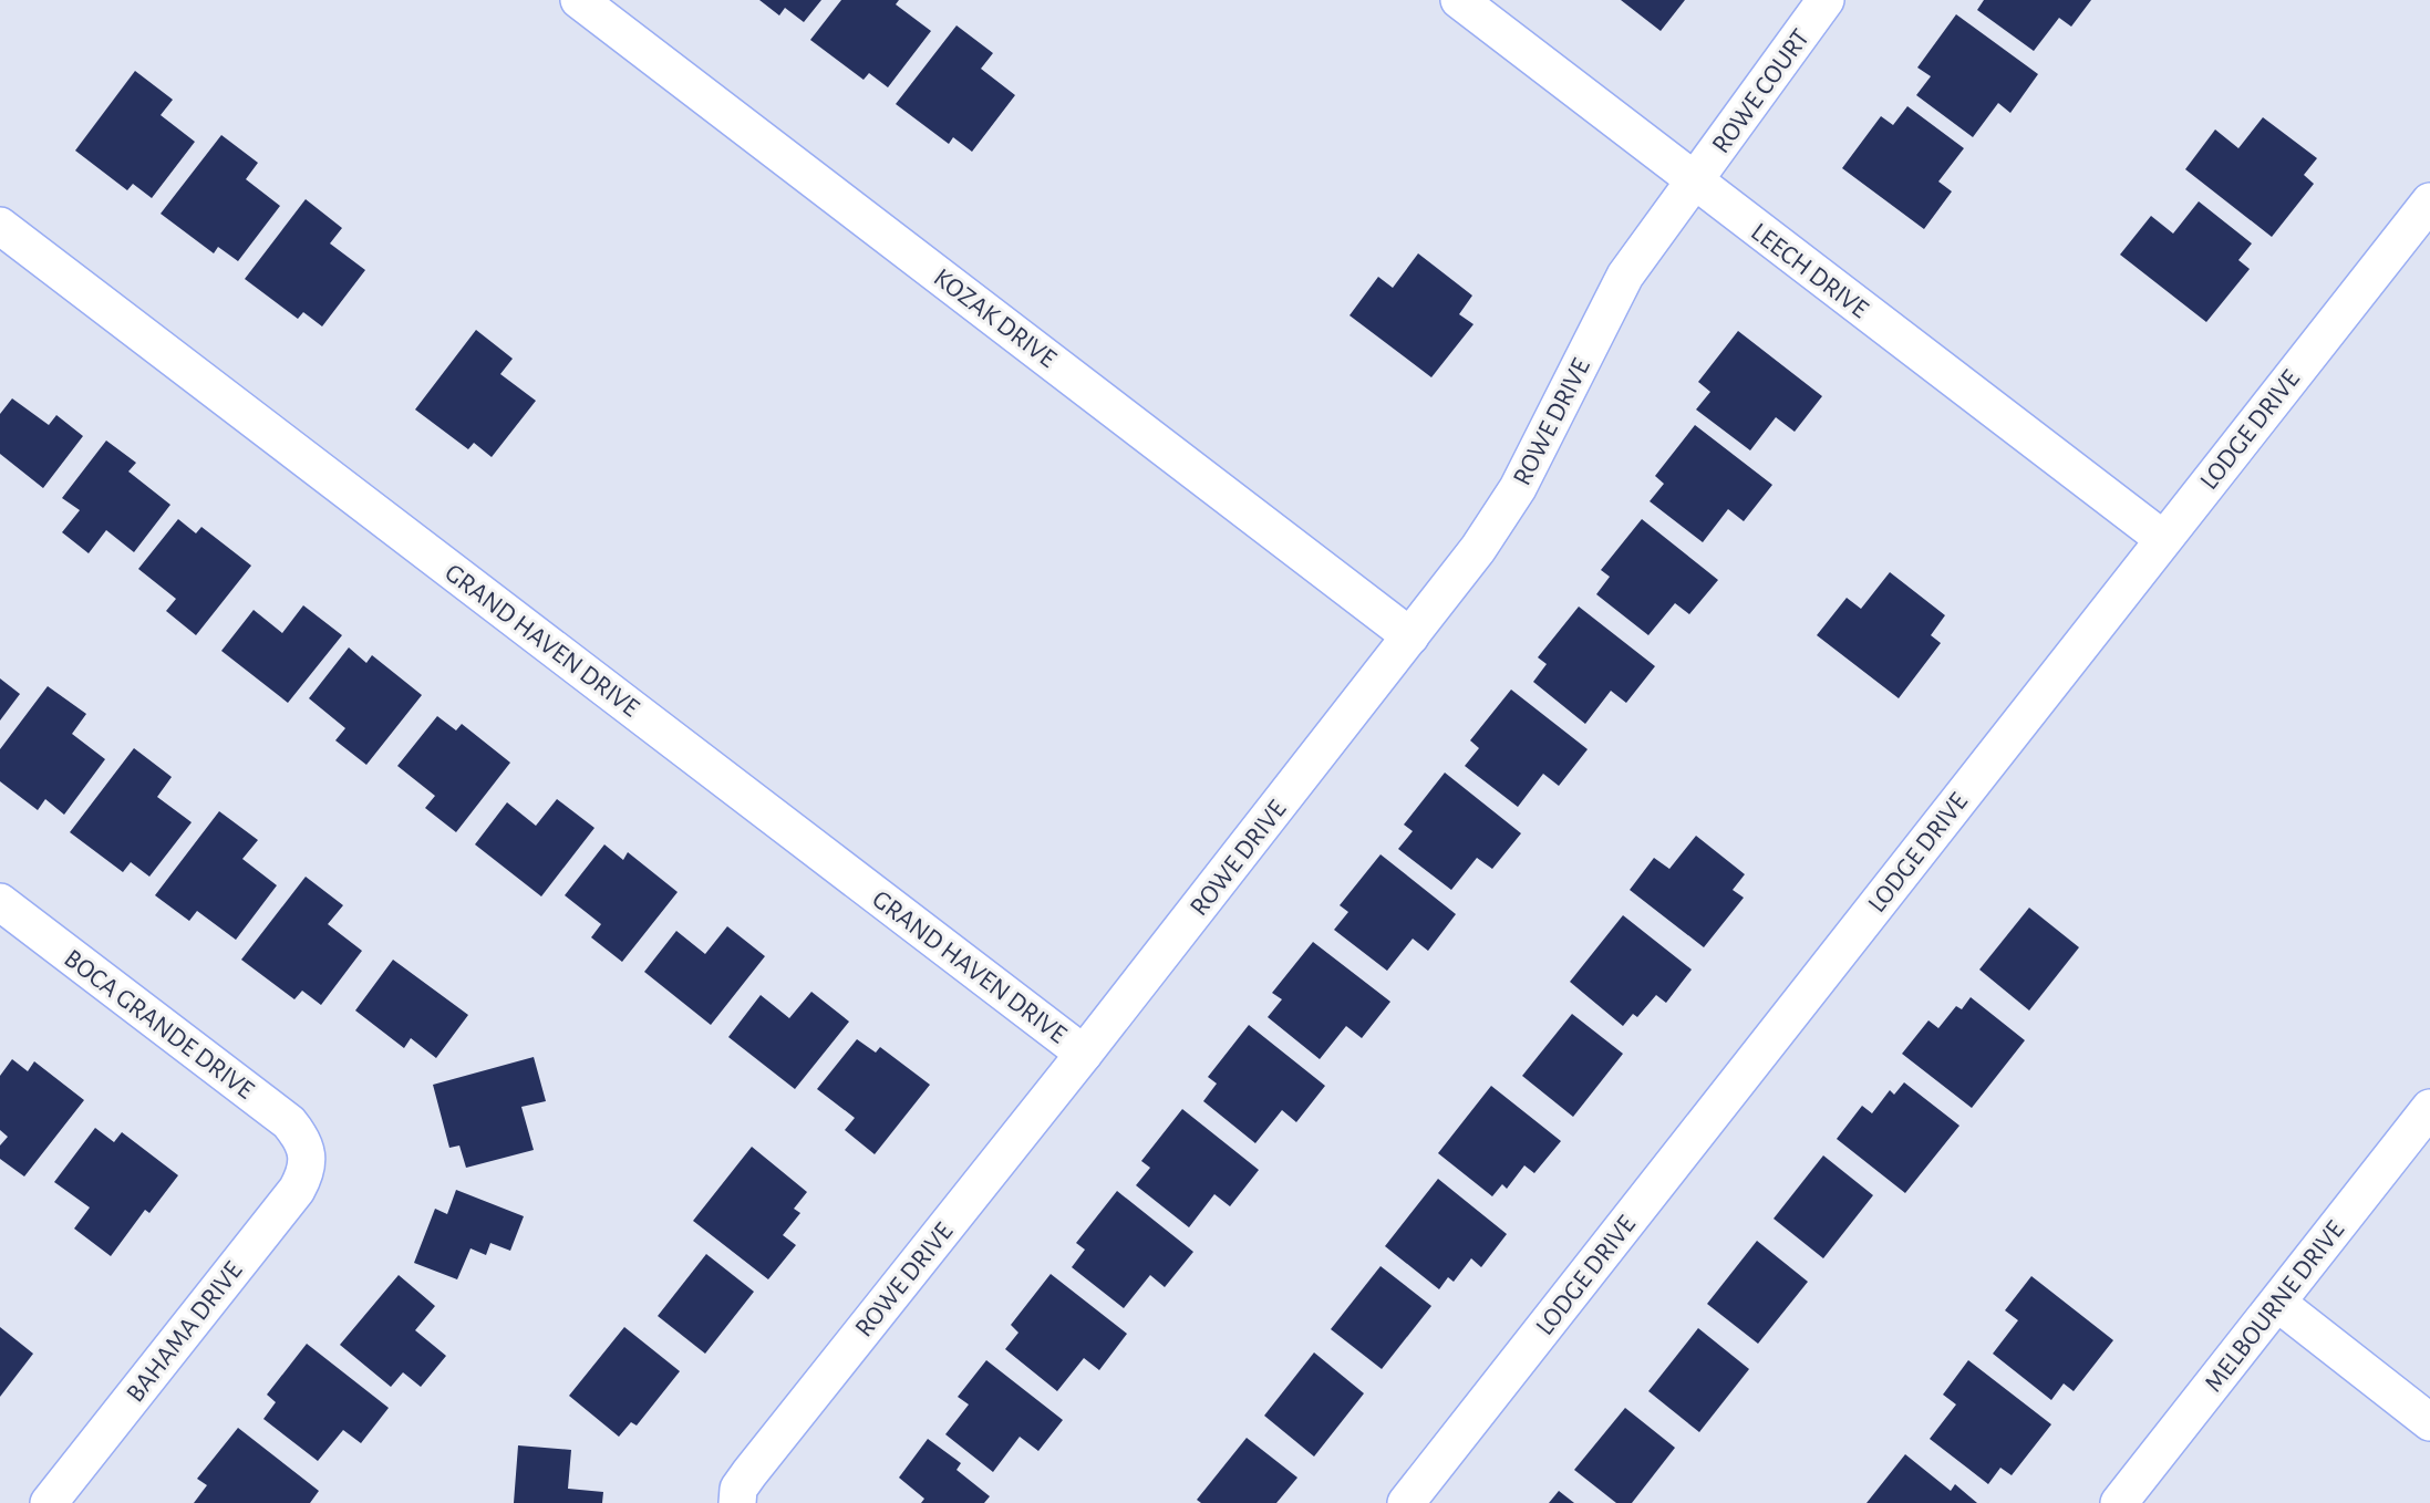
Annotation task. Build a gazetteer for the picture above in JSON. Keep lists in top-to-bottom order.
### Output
{
  "streets": {
    "street": [
      "ROWE COURT",
      "LEECH DRIVE",
      "KOZAK DRIVE",
      "ROWE DRIVE",
      "LODGE DRIVE",
      "GRAND HAVEN DRIVE",
      "BOCA GRANDE DRIVE",
      "MELBOURNE DRIVE",
      "BAHAMA DRIVE"
    ]
  },
  "crossings": [
    ["ROWE COURT", "LEECH DRIVE"],
    ["ROWE COURT", "ROWE DRIVE"],
    ["LEECH DRIVE", "ROWE DRIVE"],
    ["LEECH DRIVE", "LODGE DRIVE"],
    ["KOZAK DRIVE", "ROWE DRIVE"],
    ["ROWE DRIVE", "GRAND HAVEN DRIVE"],
    ["BOCA GRANDE DRIVE", "BAHAMA DRIVE"]
  ]
}
